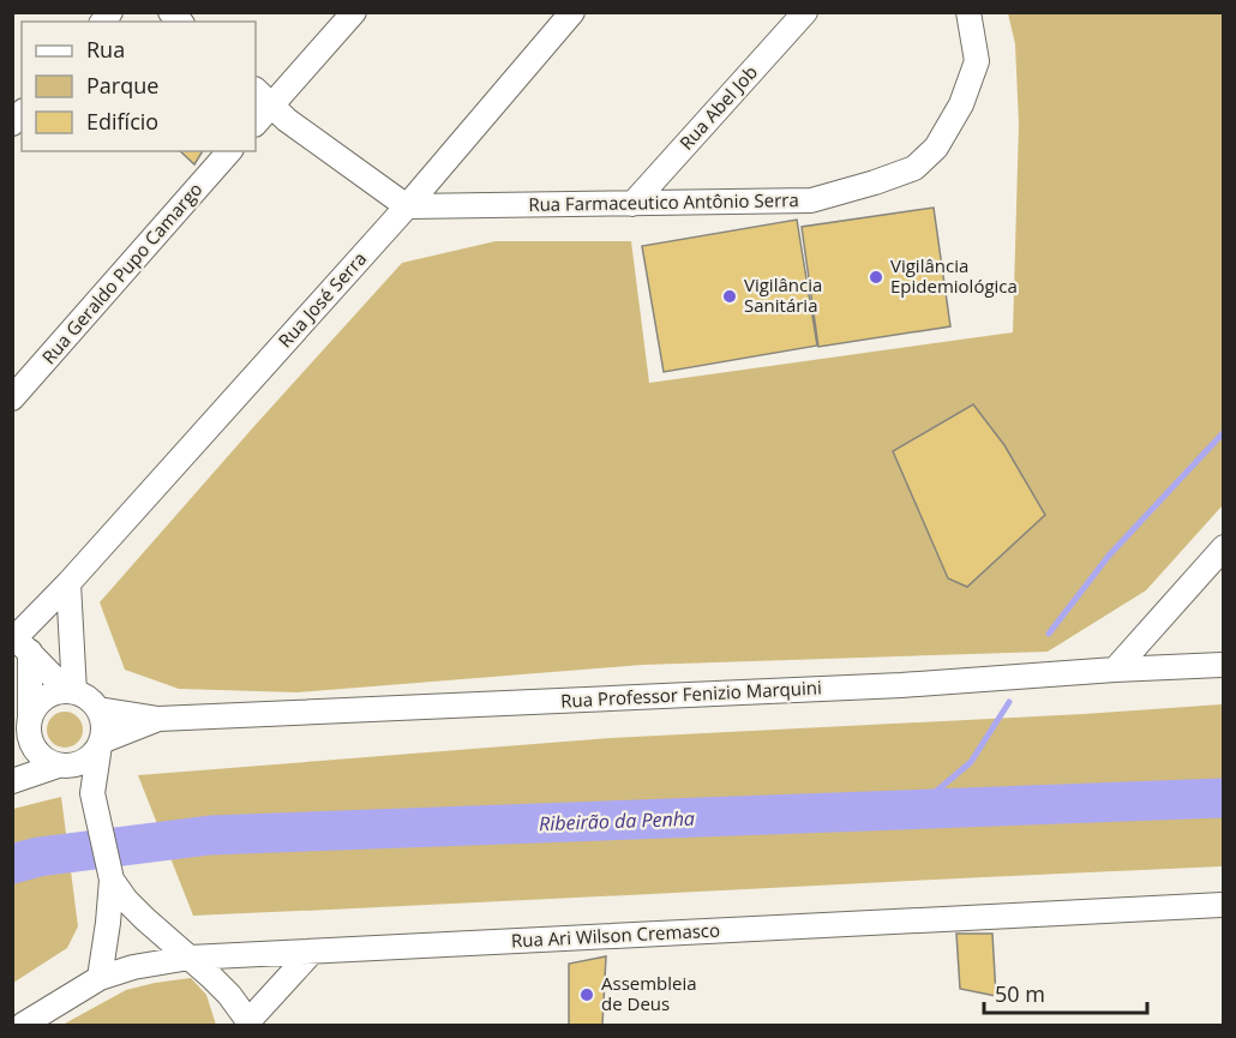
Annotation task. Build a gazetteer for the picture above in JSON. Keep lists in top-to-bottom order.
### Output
{
  "streets": {
    "street": [
      "Rua Abel Job",
      "Rua Farmaceutico Antônio Serra",
      "Rua Geraldo Pupo Camargo",
      "Rua José Serra",
      "Rua Professor Fenizio Marquini",
      "Rua Ari Wilson Cremasco"
    ]
  },
  "crossings": [
    ["Rua Abel Job", "Rua Farmaceutico Antônio Serra"],
    ["Rua Farmaceutico Antônio Serra", "Rua José Serra"]
  ],
  "water": ["Ribeirão da Penha"],
  "places": ["Vigilância Epidemiológica", "Vigilância Sanitária", "Assembleia de Deus"],
  "legend": ["Rua", "Parque", "Edifício"],
  "scale_bar": "50 m"
}
